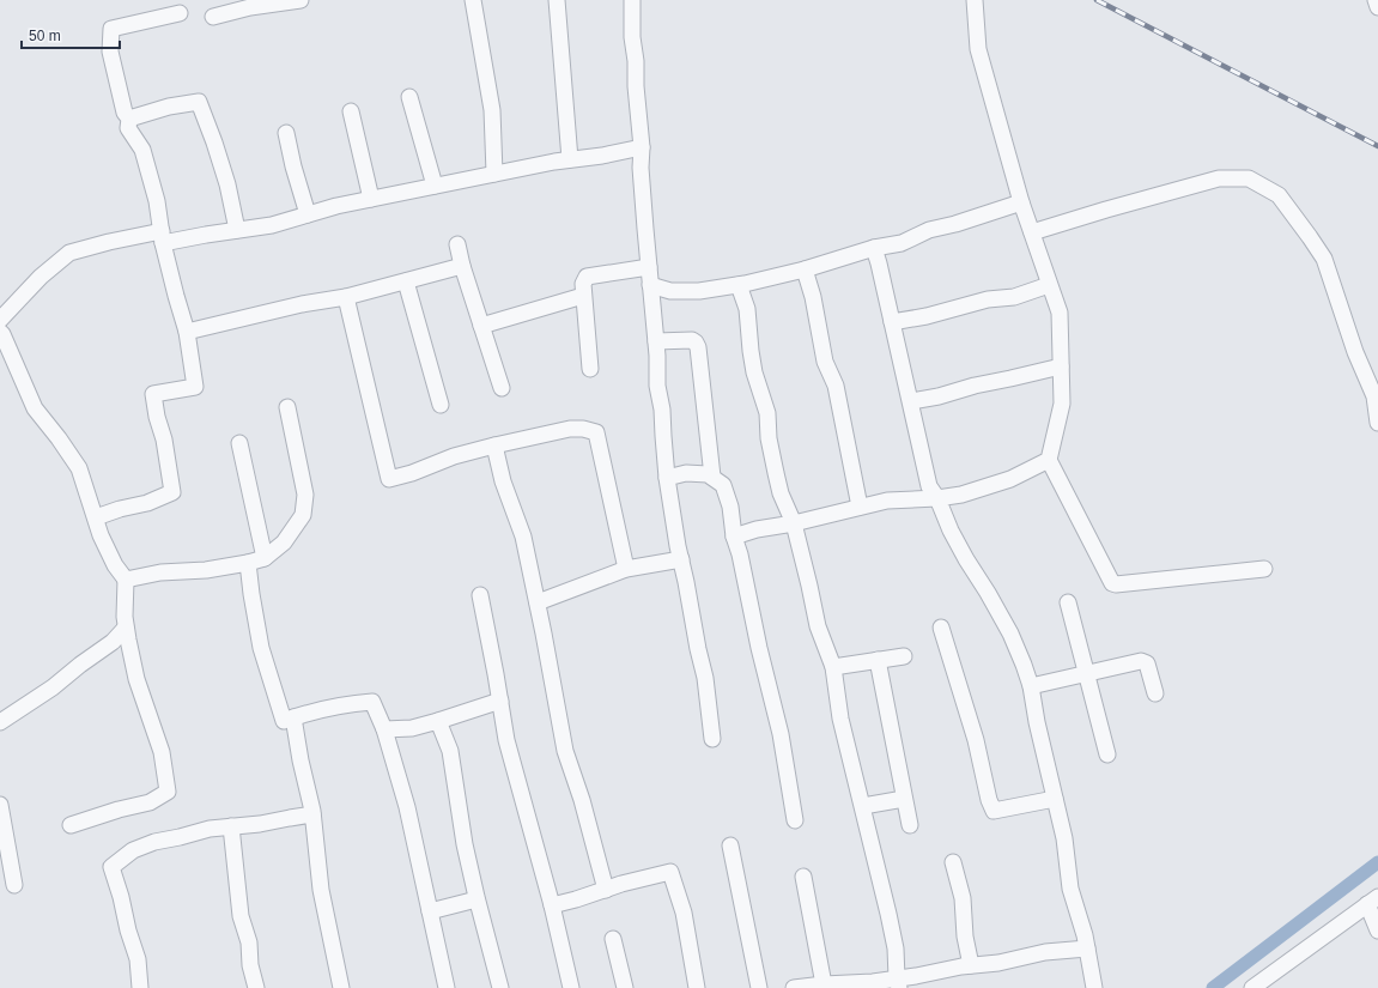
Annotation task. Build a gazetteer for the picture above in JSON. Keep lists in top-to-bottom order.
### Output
{
  "scale_bar": "50 m"
}
